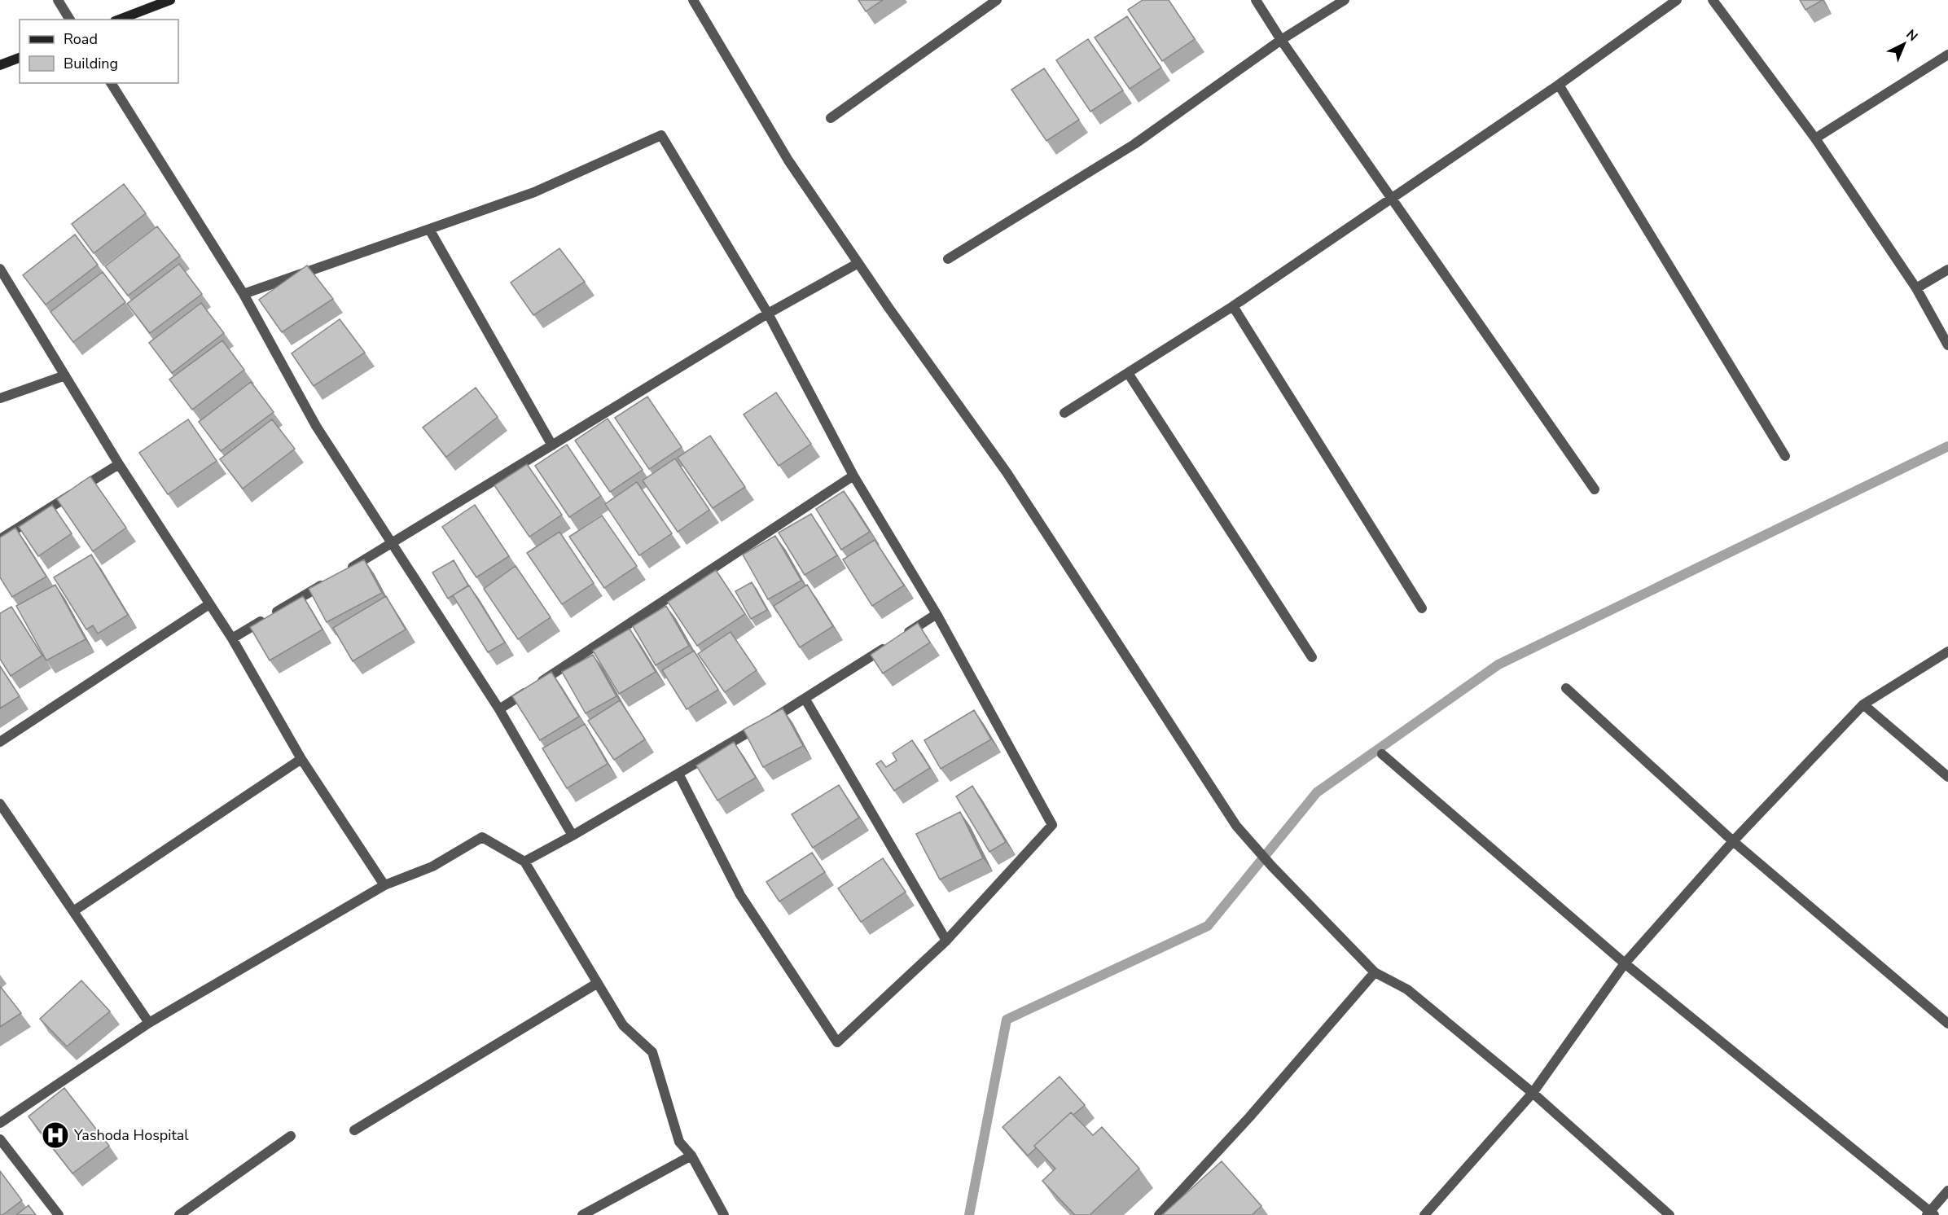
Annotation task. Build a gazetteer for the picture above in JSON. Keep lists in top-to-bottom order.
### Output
{
  "places": {
    "hospital": ["Yashoda Hospital"]
  },
  "legend": ["Road", "Building"],
  "north": "top right"
}
